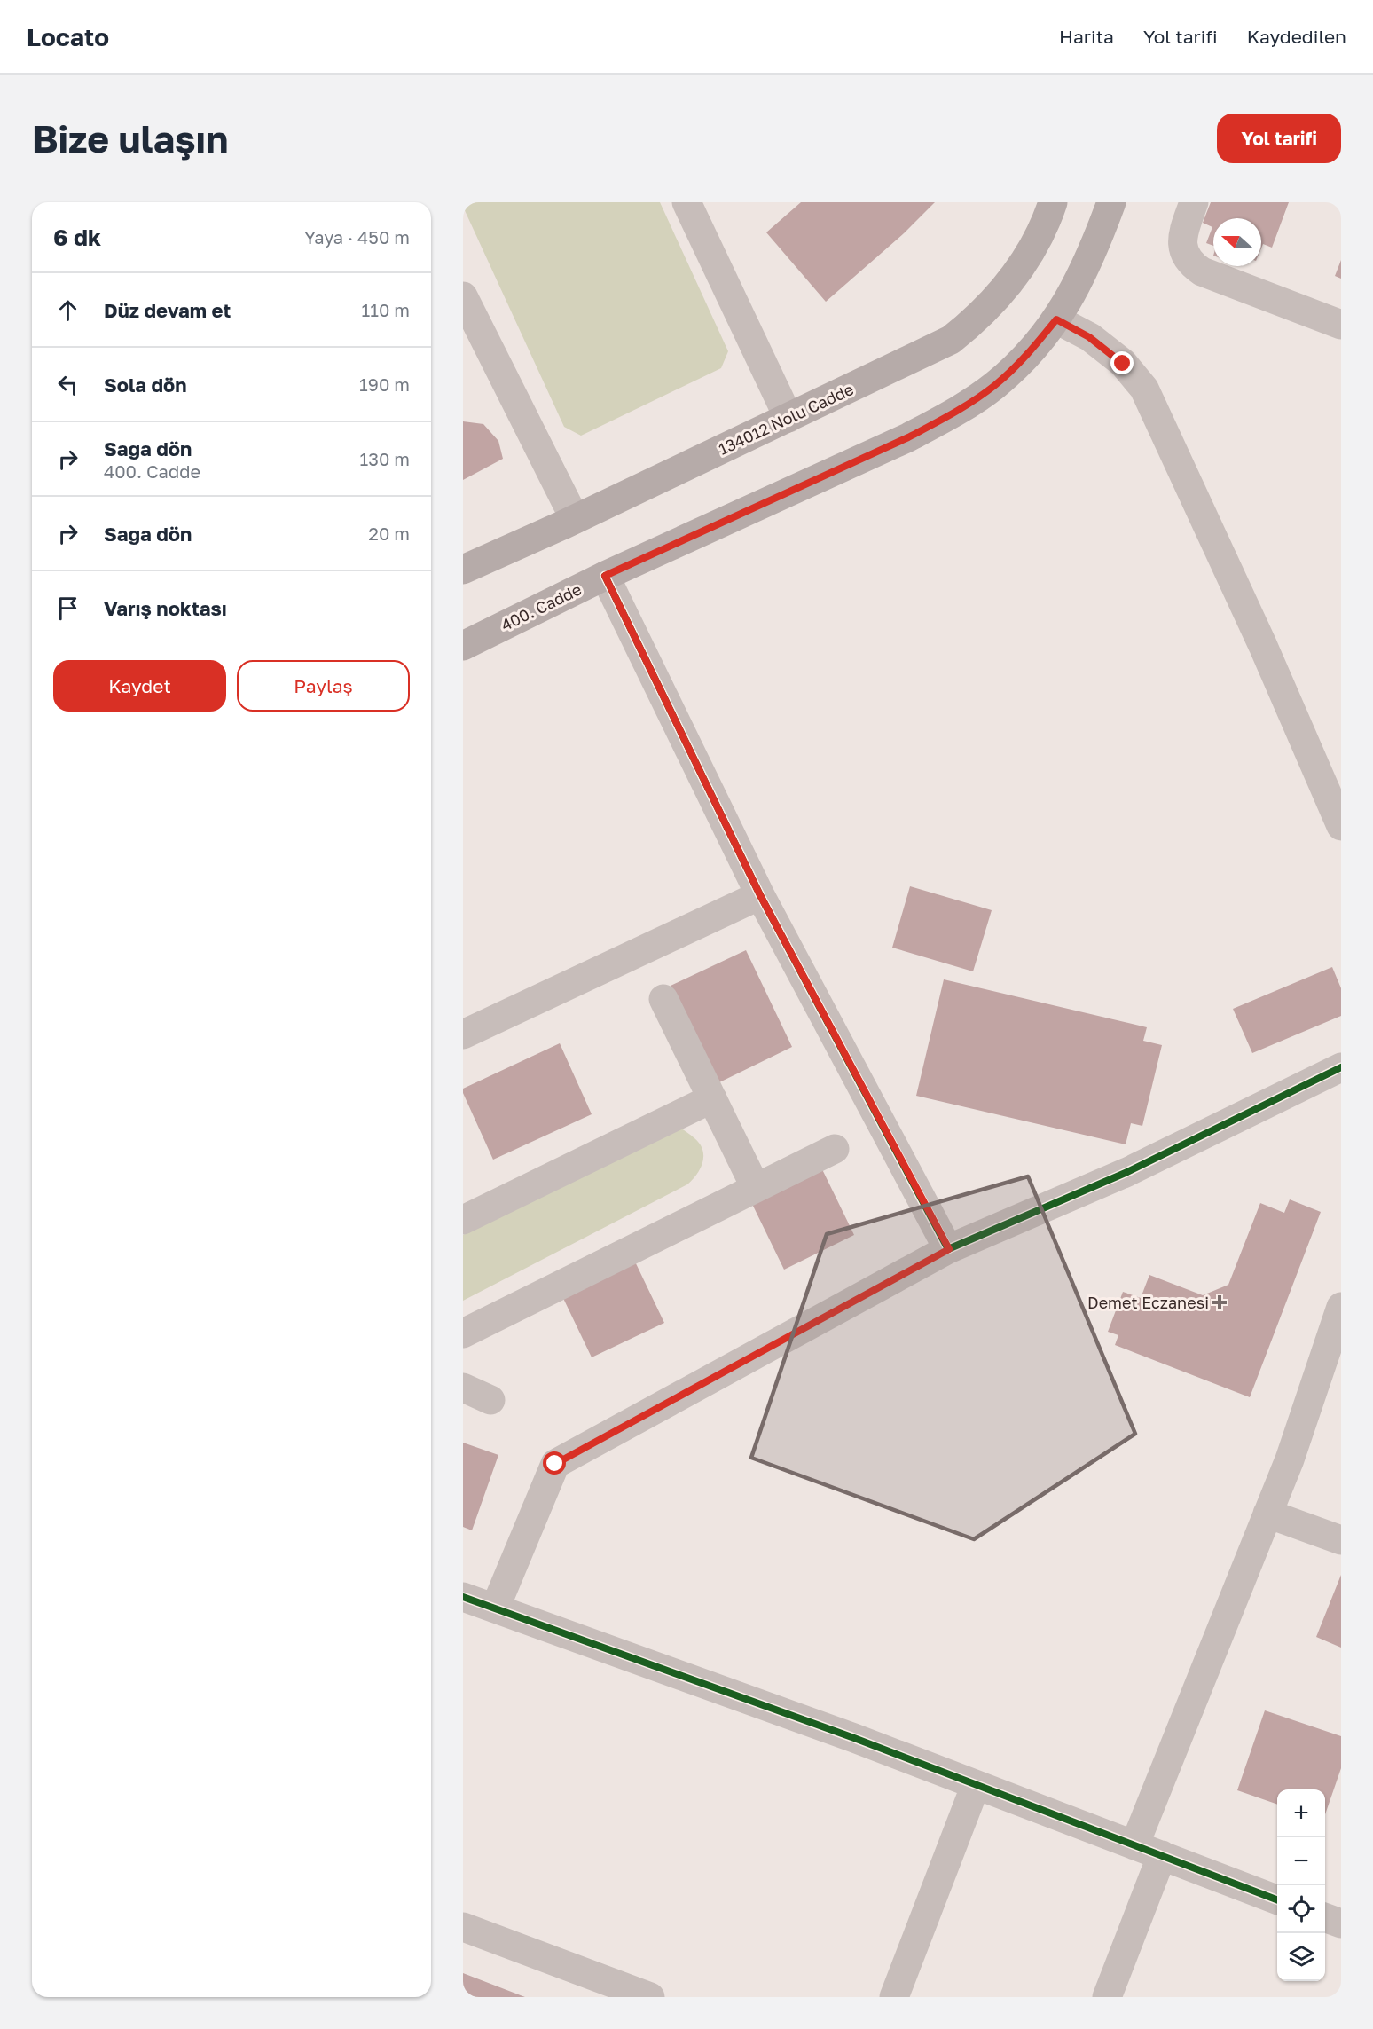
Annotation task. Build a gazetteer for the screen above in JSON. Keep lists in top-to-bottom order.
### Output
{
  "streets": {
    "main road": ["134012 Nolu Cadde", "400. Cadde"]
  },
  "places": {
    "health": ["Demet Eczanesi"]
  },
  "north": "left",
  "page": {
    "header": "Locato",
    "nav": ["Harita", "Yol tarifi", "Kaydedilen"],
    "buttons": [
      "Yol tarifi",
      ["Kaydet", "Paylaş"]
    ],
    "title": "Bize ulaşın",
    "heading": ["6 dk", "Yaya · 450 m"],
    "list": [
      ["Düz devam et", "110 m"],
      ["Sola dön", "190 m"],
      ["Sağa dön", "400. Cadde", "130 m"],
      ["Sağa dön", "20 m"],
      "Varış noktası"
    ],
    "map_buttons": ["+", "−"]
  }
}
